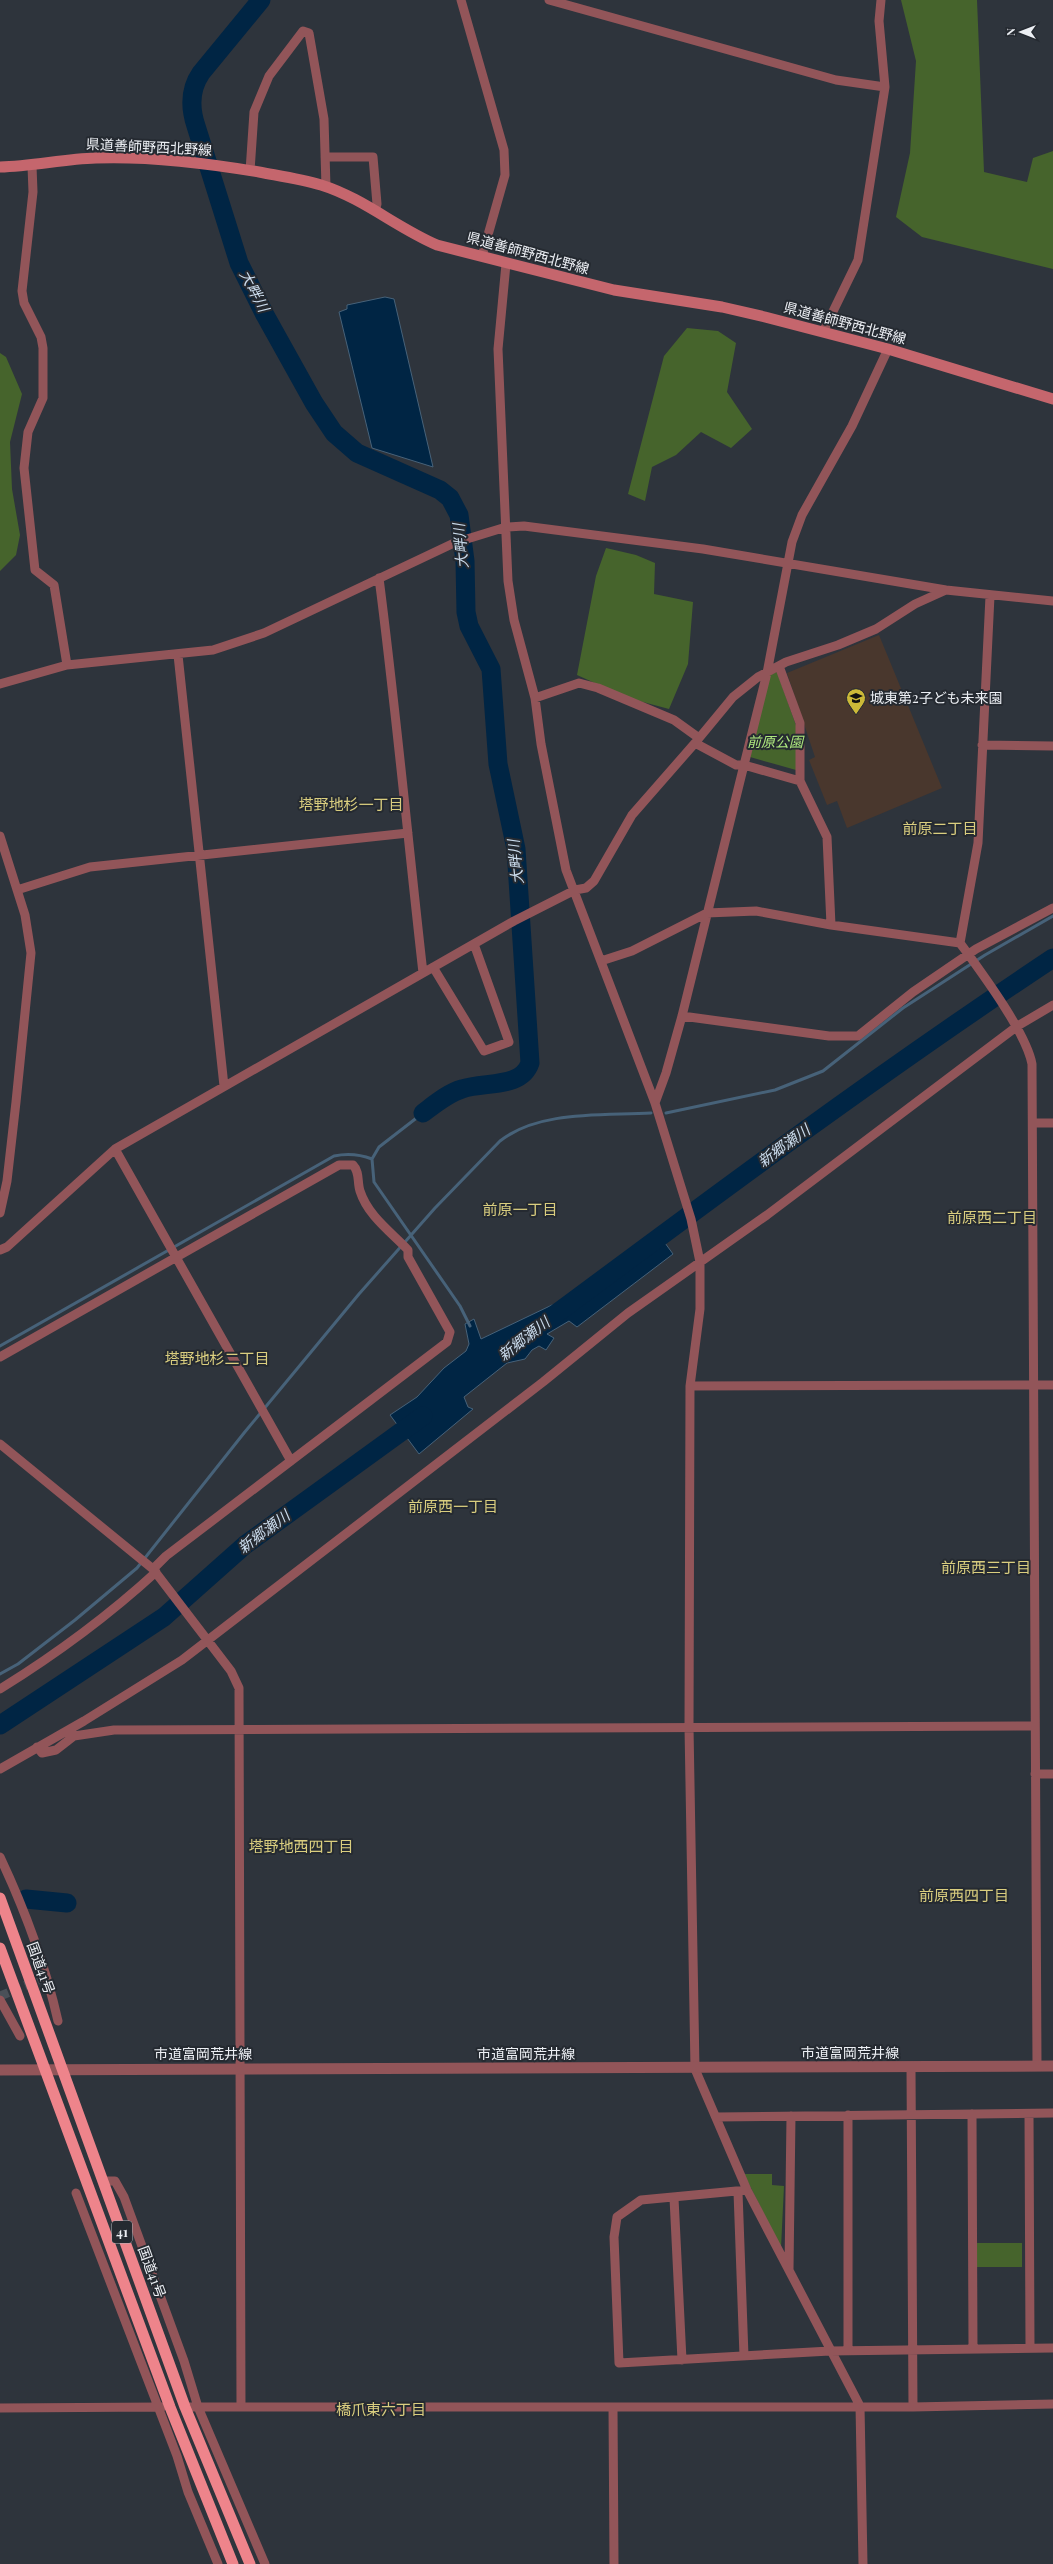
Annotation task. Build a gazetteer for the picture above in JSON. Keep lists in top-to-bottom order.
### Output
{
  "streets": {
    "highway": ["国道41号", "41"],
    "main road": ["県道善師野西北野線"],
    "street": ["市道富岡荒井線"]
  },
  "crossings": [
    ["国道41号", "市道富岡荒井線"],
    ["市道富岡荒井線", "41"]
  ],
  "districts": [
    "塔野地杉一丁目",
    "前原二丁目",
    "前原一丁目",
    "前原西二丁目",
    "塔野地杉二丁目",
    "前原西一丁目",
    "前原西三丁目",
    "塔野地西四丁目",
    "前原西四丁目",
    "橋爪東六丁目"
  ],
  "water": ["大畔川", "新郷瀬川"],
  "parks": ["前原公園"],
  "places": {
    "school or university": ["城東第2子ども未来園"]
  },
  "north": "left"
}
